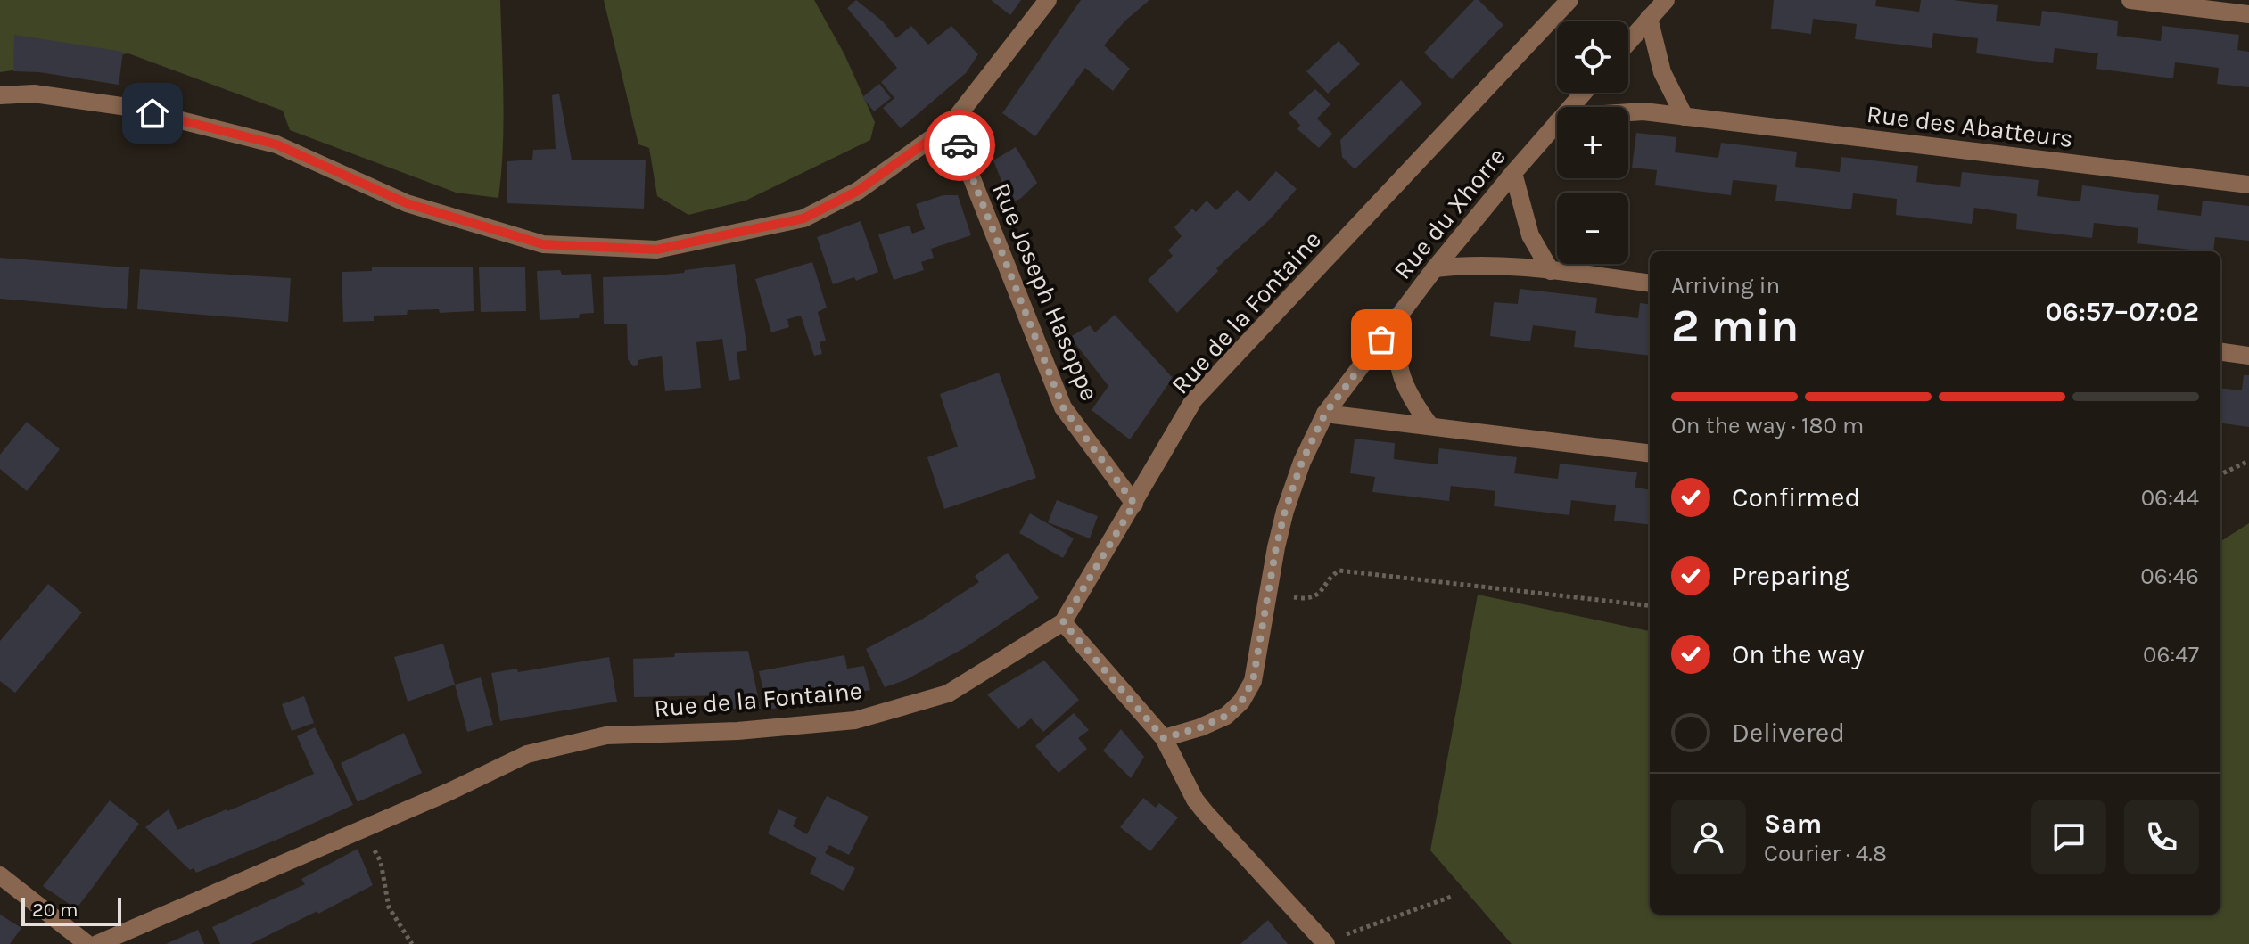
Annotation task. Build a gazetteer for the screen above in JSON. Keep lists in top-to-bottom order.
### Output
{
  "streets": {
    "street": [
      "Rue des Abatteurs",
      "Rue du Xhorre",
      "Rue Joseph Hasoppe",
      "Rue de la Fontaine"
    ]
  },
  "crossings": [
    ["Rue Joseph Hasoppe", "Rue de la Fontaine"]
  ],
  "scale_bar": "20 m",
  "page": {
    "map_buttons": ["+", "−"],
    "heading": ["2 min", "Arriving in", "06:57–07:02"],
    "panel": ["Sam", "Courier · 4.8"],
    "bar": "On the way · 180 m",
    "list": [
      ["Confirmed", "06:44"],
      ["Preparing", "06:46"],
      ["On the way", "06:47"],
      "Delivered"
    ],
    "scale": "20 m"
  }
}
